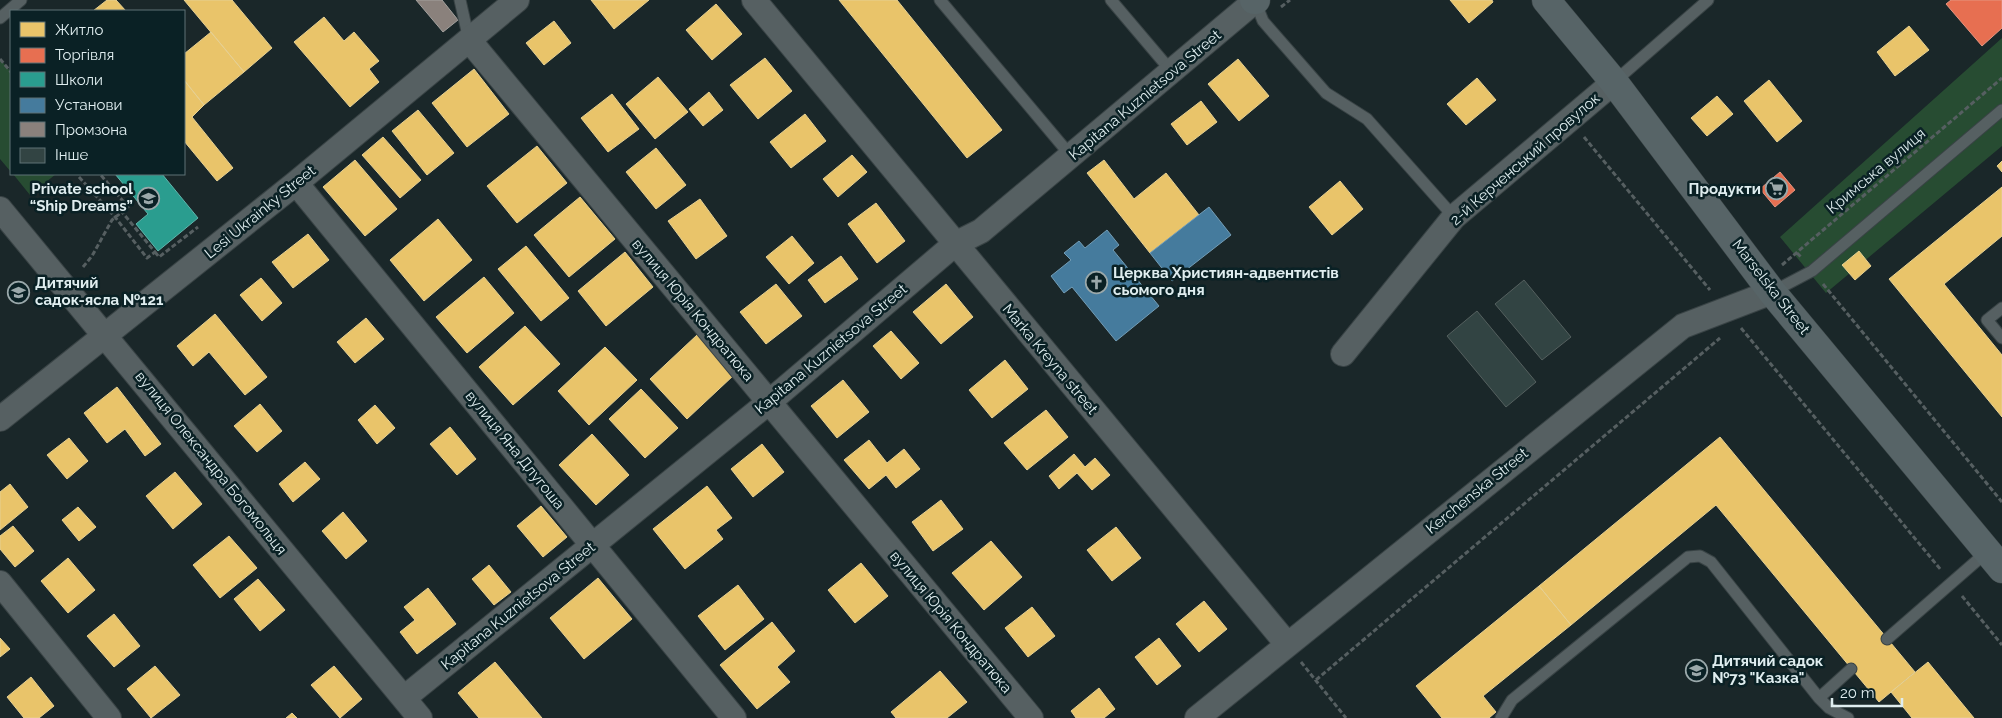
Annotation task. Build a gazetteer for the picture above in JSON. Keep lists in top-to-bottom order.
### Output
{
  "streets": {
    "street": [
      "Kapitana Kuznietsova Street",
      "2-й Керченський провулок",
      "Lesi Ukrainky Street",
      "Marselska Street",
      "вулиця Юрія Кондратюка",
      "Marka Kreyna street",
      "вулиця Яна Длугоша",
      "вулиця Олександра Богомольця",
      "Kerchenska Street"
    ],
    "path": ["Кримська вулиця"]
  },
  "crossings": [
    ["Kapitana Kuznietsova Street", "вулиця Юрія Кондратюка"],
    ["Kapitana Kuznietsova Street", "Marka Kreyna street"],
    ["Kapitana Kuznietsova Street", "вулиця Яна Длугоша"],
    ["Kapitana Kuznietsova Street", "вулиця Олександра Богомольця"],
    ["2-й Керченський провулок", "Marselska Street"],
    ["Кримська вулиця", "Marselska Street"],
    ["Кримська вулиця", "Kerchenska Street"],
    ["Lesi Ukrainky Street", "вулиця Юрія Кондратюка"],
    ["Lesi Ukrainky Street", "вулиця Яна Длугоша"],
    ["Lesi Ukrainky Street", "вулиця Олександра Богомольця"],
    ["Marselska Street", "Kerchenska Street"],
    ["Marka Kreyna street", "Kerchenska Street"]
  ],
  "places": {
    "supermarket": ["Продукти"],
    "school or university": ["Private school “Ship Dreams”", "Дитячий садок-ясла №121", "Дитячий садок №73 \"Казка\""],
    "church": ["Церква Християн-адвентистів сьомого дня"]
  },
  "legend": [
    "Житло",
    "Торгівля",
    "Школи",
    "Установи",
    "Промзона",
    "Інше"
  ],
  "scale_bar": "20 m"
}
